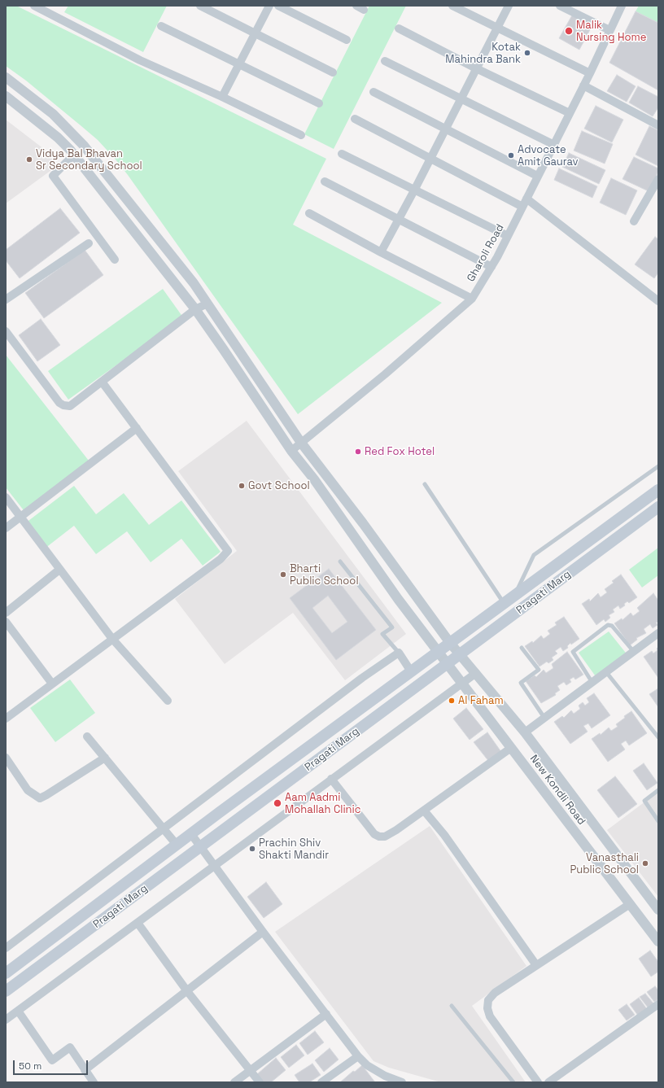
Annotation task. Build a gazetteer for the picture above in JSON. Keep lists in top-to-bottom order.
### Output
{
  "streets": {
    "main road": ["Pragati Marg"],
    "street": ["Gharoli Road", "New Kondli Road"]
  },
  "crossings": [
    ["Gharoli Road", "New Kondli Road"],
    ["Pragati Marg", "New Kondli Road"]
  ],
  "places": [
    "Malik Nursing Home",
    "Kotak Mahindra Bank",
    "Advocate Amit Gaurav",
    "Vidya Bal Bhavan Sr Secondary School",
    "Red Fox Hotel",
    "Govt School",
    "Bharti Public School",
    "Al Faham",
    "Aam Aadmi Mohallah Clinic",
    "Prachin Shiv Shakti Mandir",
    "Vanasthali Public School"
  ],
  "scale_bar": "50 m"
}
